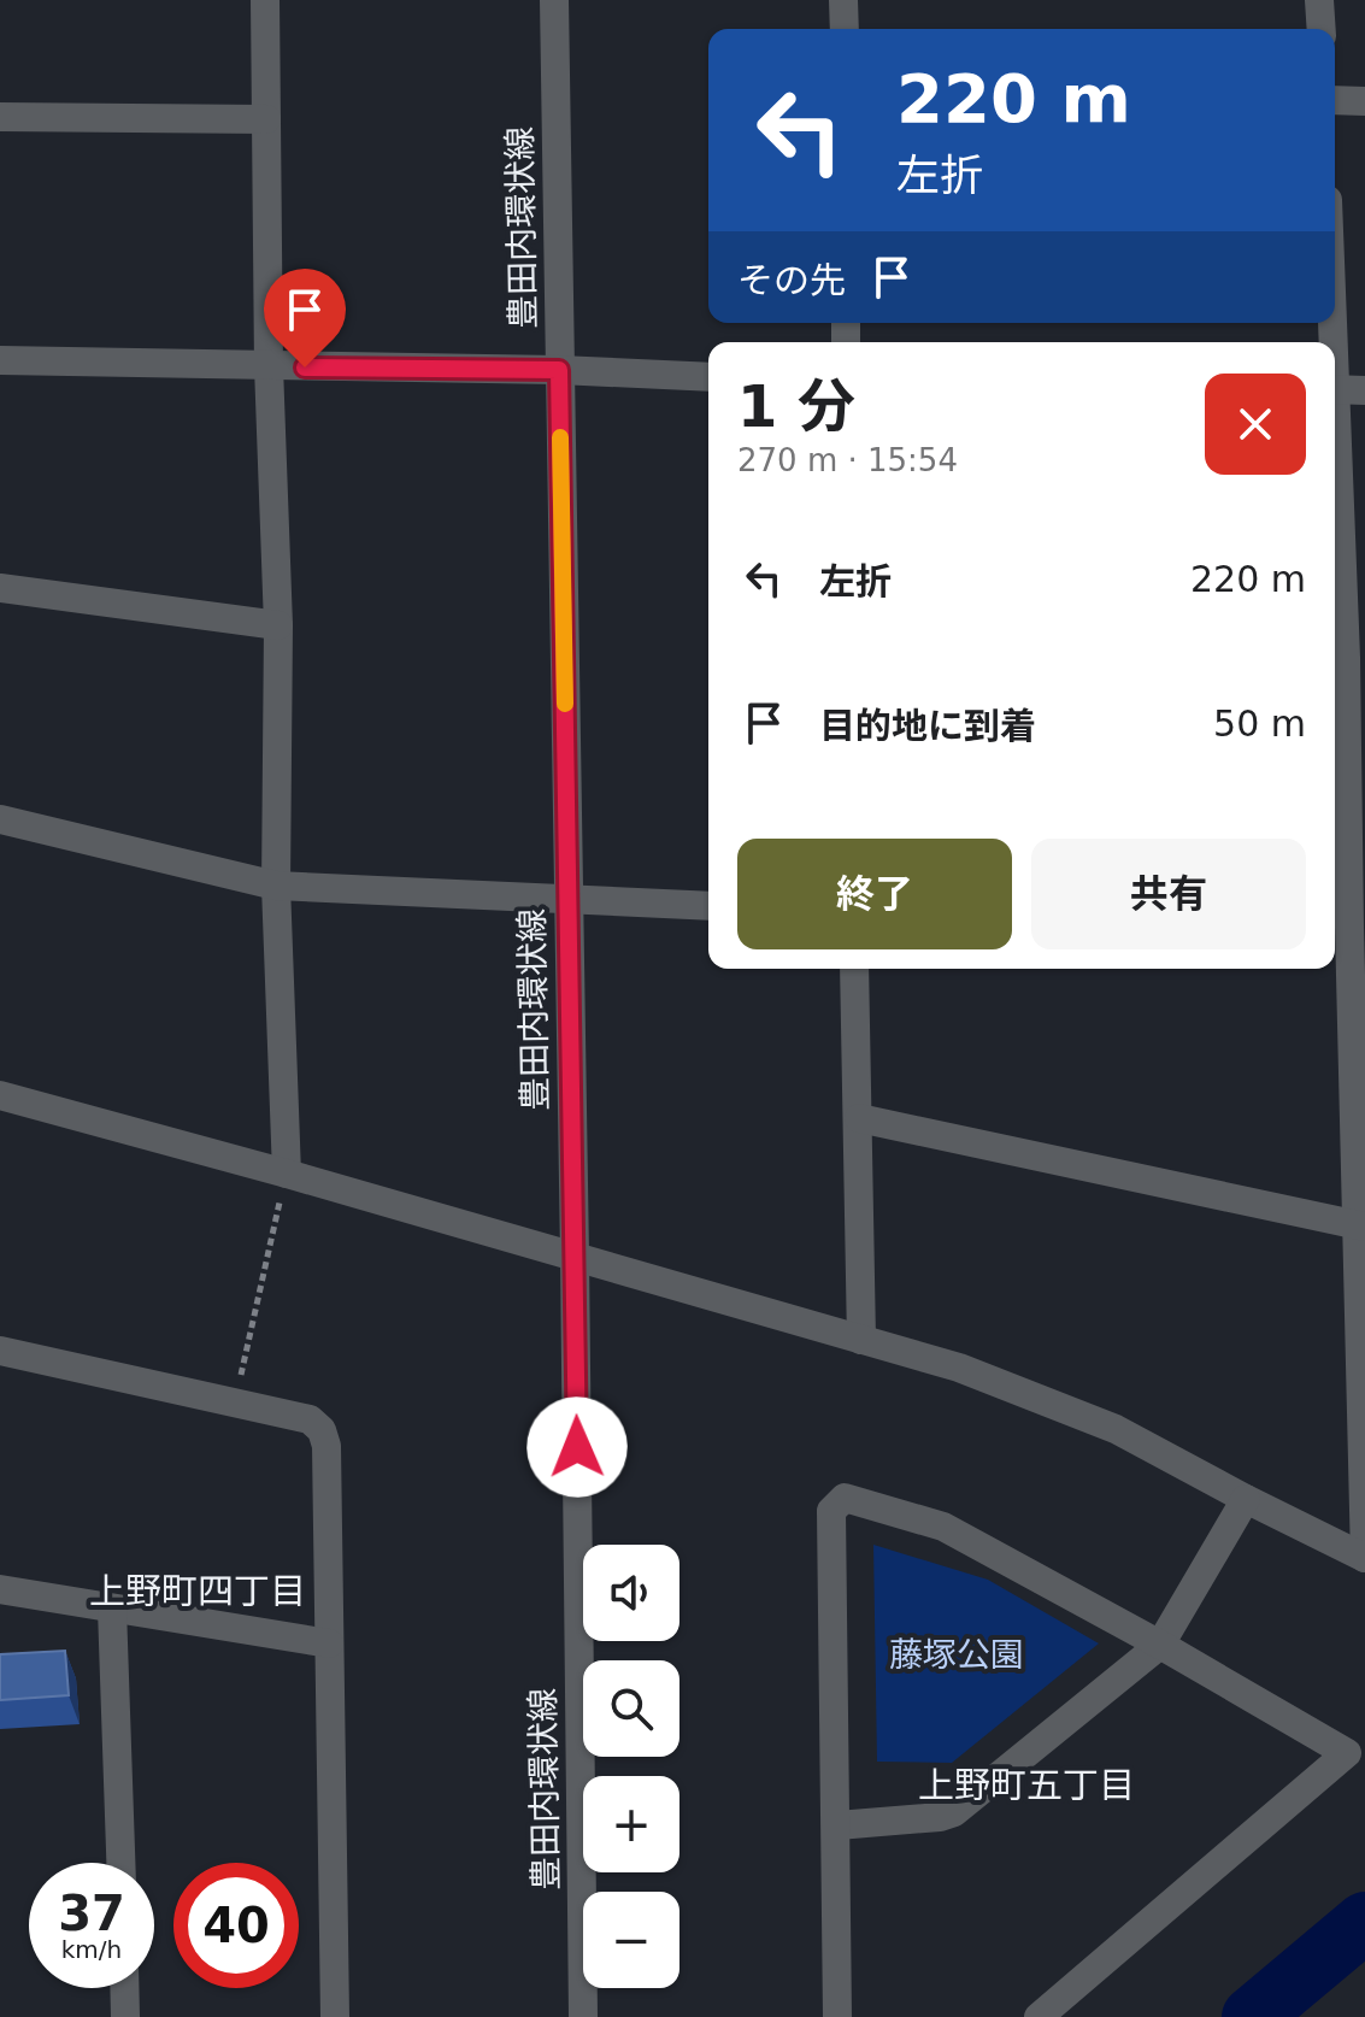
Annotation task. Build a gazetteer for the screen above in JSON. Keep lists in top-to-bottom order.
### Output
{
  "streets": {
    "street": ["豊田内環状線"]
  },
  "districts": ["上野町四丁目", "上野町五丁目"],
  "parks": ["藤塚公園"],
  "page": {
    "turn": ["220 m", "左折"],
    "then": "その先",
    "heading": ["1 分", "270 m · 15:54"],
    "list": [
      {
        "name": "左折",
        "value": "220 m"
      },
      {
        "name": "目的地に到着",
        "value": "50 m"
      }
    ],
    "buttons": ["終了", "共有"],
    "map_buttons": ["+", "−"],
    "speed": "37 km/h",
    "limit": "40"
  }
}
